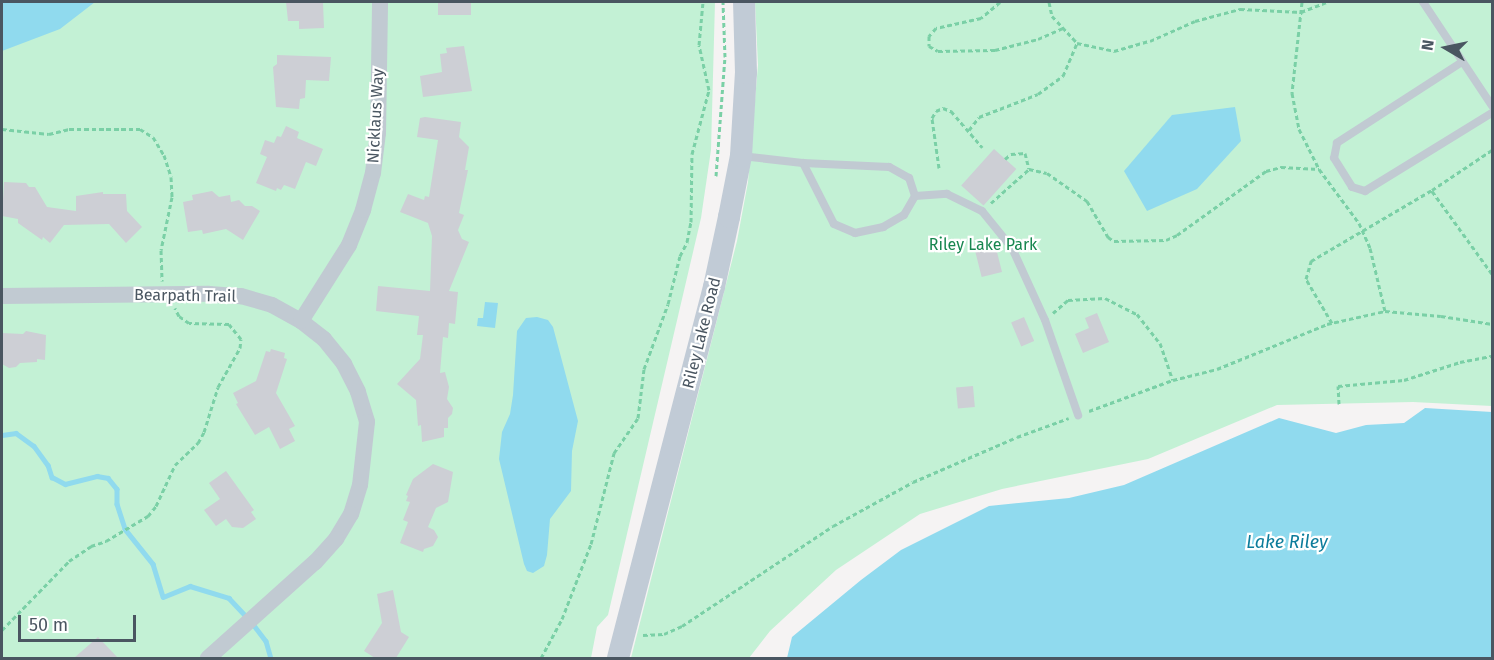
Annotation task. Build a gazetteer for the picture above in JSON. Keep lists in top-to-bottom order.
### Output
{
  "streets": {
    "street": ["Nicklaus Way", "Bearpath Trail", "Riley Lake Road"]
  },
  "crossings": [
    ["Nicklaus Way", "Bearpath Trail"]
  ],
  "water": ["Lake Riley"],
  "parks": ["Riley Lake Park"],
  "scale_bar": "50 m",
  "north": "left"
}
